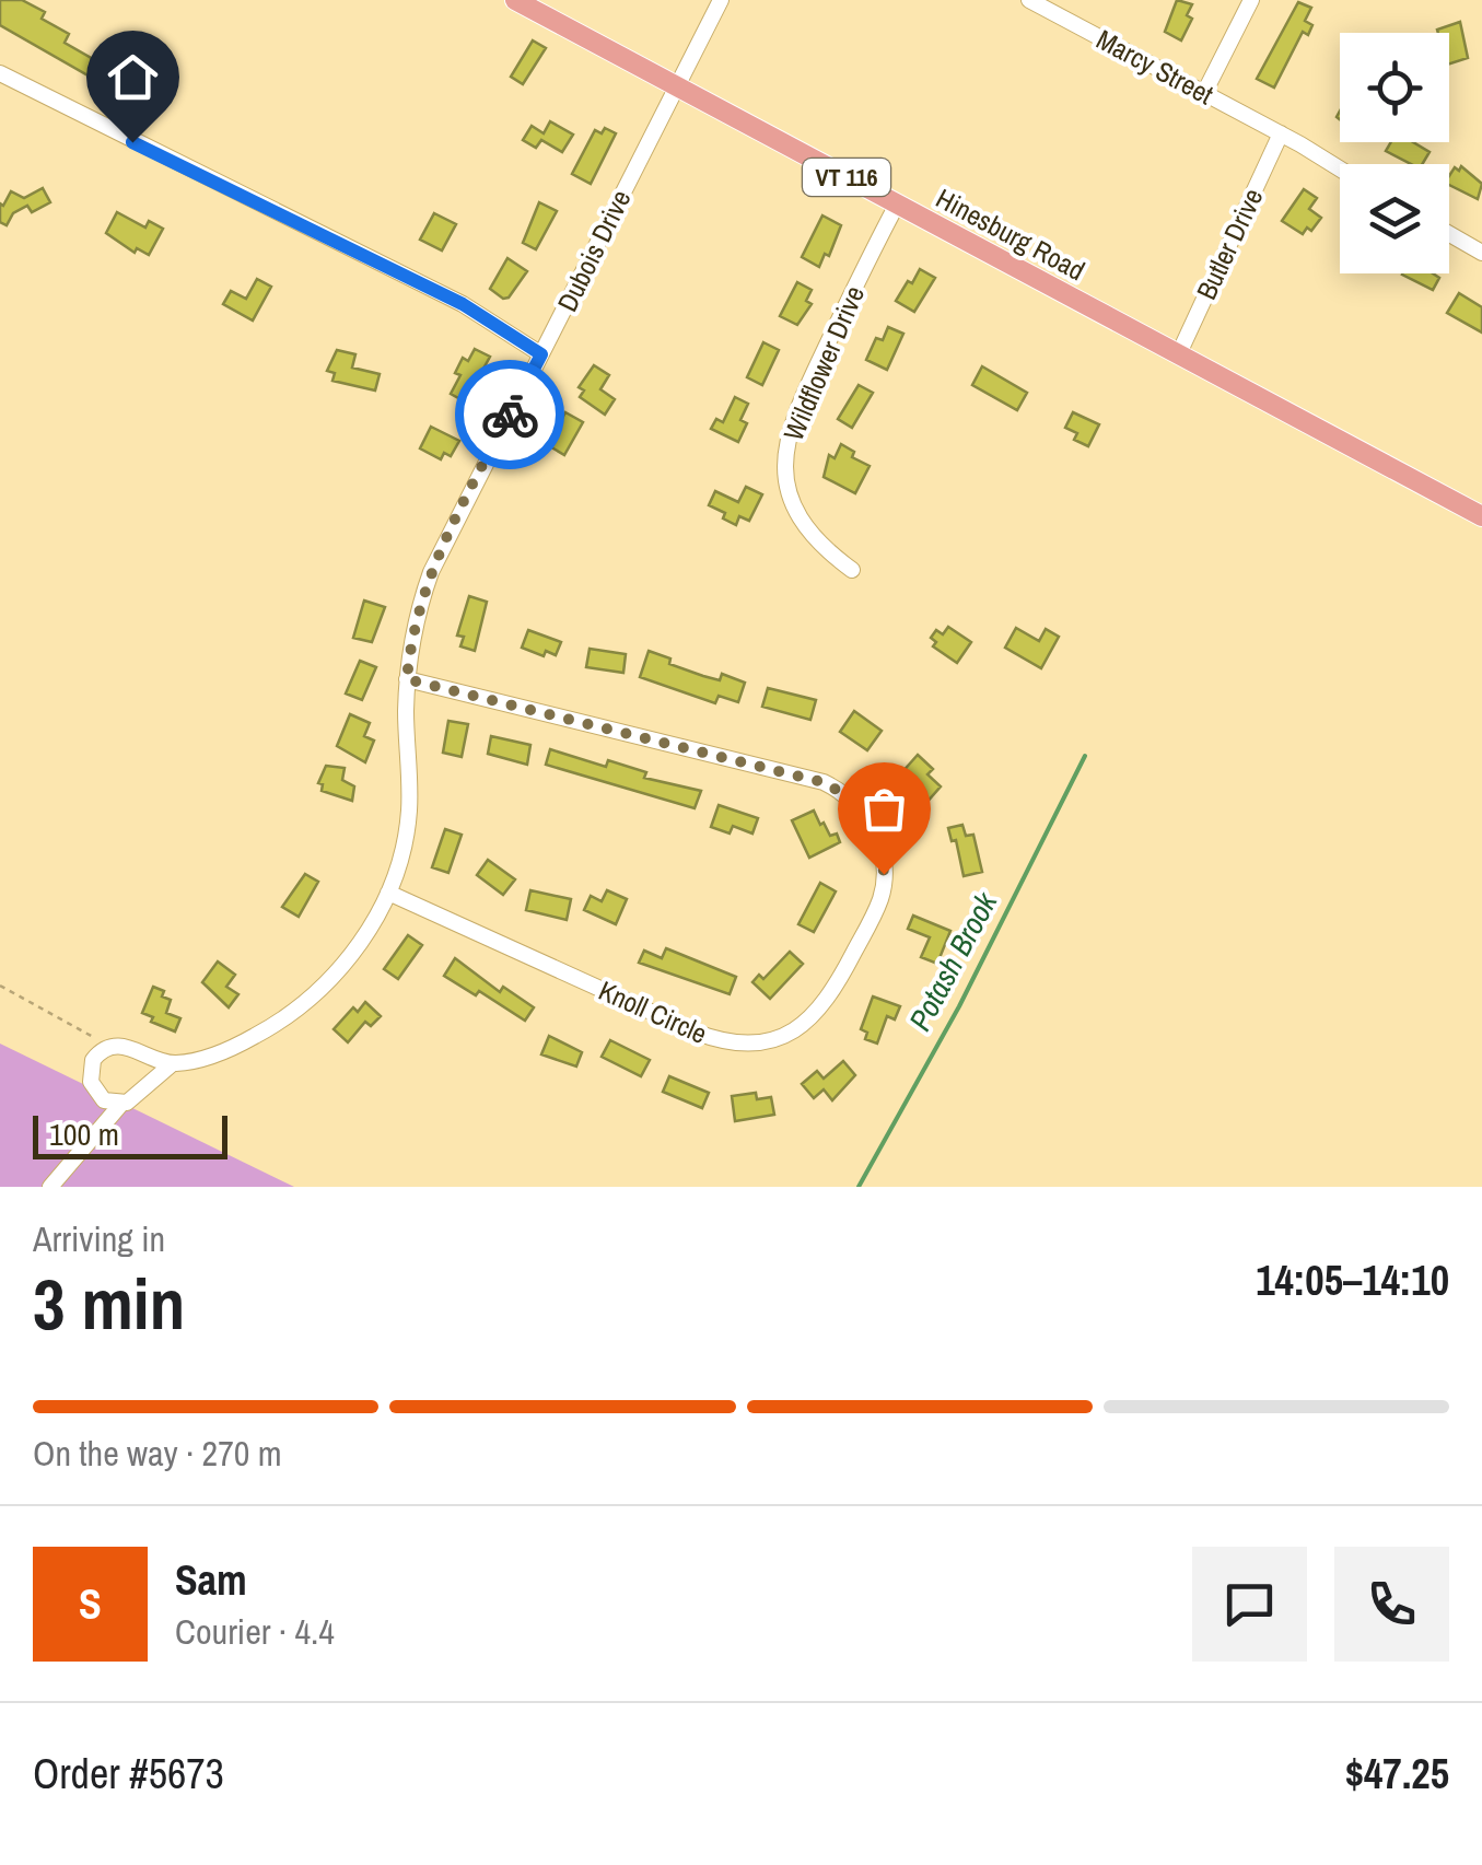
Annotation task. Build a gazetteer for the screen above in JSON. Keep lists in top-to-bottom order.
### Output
{
  "streets": {
    "main road": ["VT 116", "Hinesburg Road"],
    "street": [
      "Marcy Street",
      "Butler Drive",
      "Dubois Drive",
      "Wildflower Drive",
      "Knoll Circle"
    ]
  },
  "crossings": [
    ["Marcy Street", "Butler Drive"],
    ["Hinesburg Road", "Butler Drive"],
    ["Hinesburg Road", "Dubois Drive"],
    ["Hinesburg Road", "Wildflower Drive"],
    ["Dubois Drive", "Knoll Circle"]
  ],
  "water": ["Potash Brook"],
  "scale_bar": "100 m",
  "page": {
    "scale": "100 m",
    "heading": ["3 min", "Arriving in", "14:05–14:10"],
    "panel": [
      "Sam",
      "Courier · 4.4",
      "Order #5673",
      "$47.25"
    ],
    "bar": "On the way · 270 m",
    "round": "S"
  }
}
